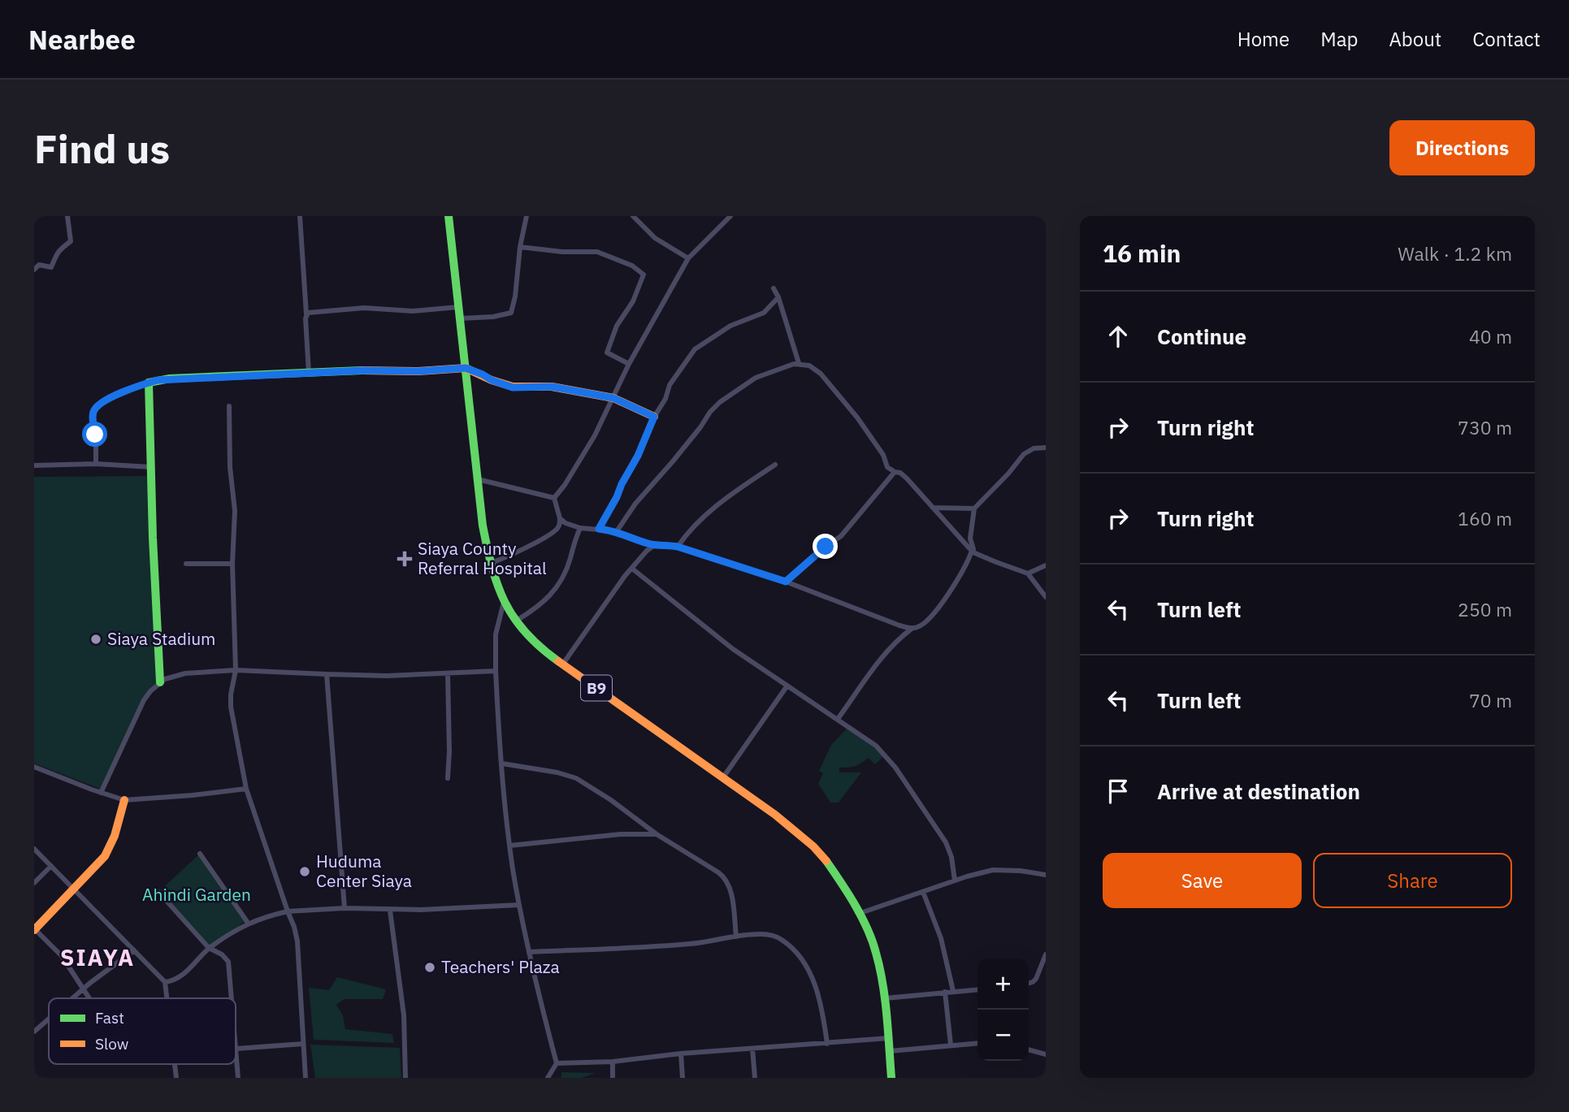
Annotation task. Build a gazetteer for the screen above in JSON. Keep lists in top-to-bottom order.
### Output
{
  "streets": {
    "main road": ["B9"]
  },
  "districts": ["SIAYA"],
  "parks": ["Ahindi Garden"],
  "places": {
    "health": ["Siaya County Referral Hospital"],
    "other": ["Siaya Stadium", "Huduma Center Siaya", "Teachers' Plaza"]
  },
  "legend": ["Fast", "Slow"],
  "page": {
    "header": "Nearbee",
    "nav": [
      "Home",
      "Map",
      "About",
      "Contact"
    ],
    "buttons": [
      "Directions",
      ["Save", "Share"]
    ],
    "title": "Find us",
    "heading": ["16 min", "Walk · 1.2 km"],
    "list": [
      ["Continue", "40 m"],
      ["Turn right", "730 m"],
      ["Turn right", "160 m"],
      ["Turn left", "250 m"],
      ["Turn left", "70 m"],
      "Arrive at destination"
    ],
    "map_buttons": ["+", "−"]
  }
}
